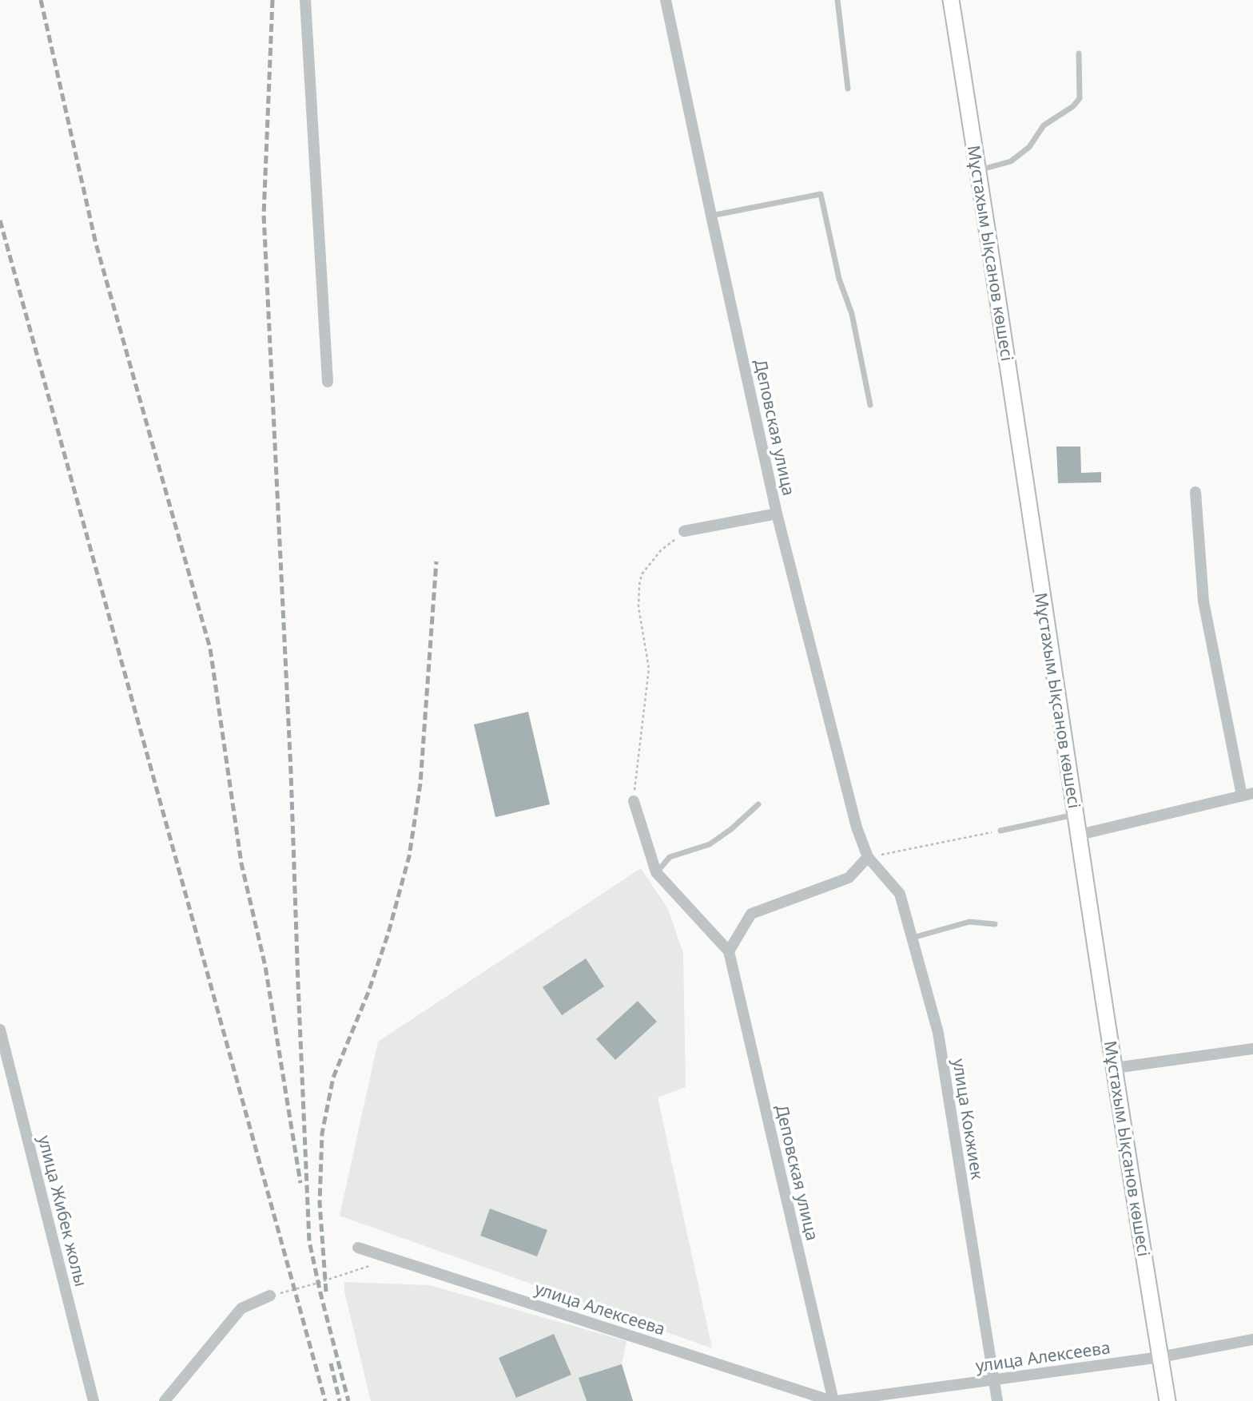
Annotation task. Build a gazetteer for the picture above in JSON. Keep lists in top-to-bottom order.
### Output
{
  "streets": {
    "main road": ["Мұстахым Ықсанов көшесі"],
    "street": [
      "Деповская улица",
      "улица Кокжиек",
      "улица Жибек жолы",
      "улица Алексеева"
    ]
  },
  "crossings": [
    ["Мұстахым Ықсанов көшесі", "улица Алексеева"],
    ["Деповская улица", "улица Кокжиек"],
    ["Деповская улица", "улица Алексеева"],
    ["улица Кокжиек", "улица Алексеева"]
  ]
}
